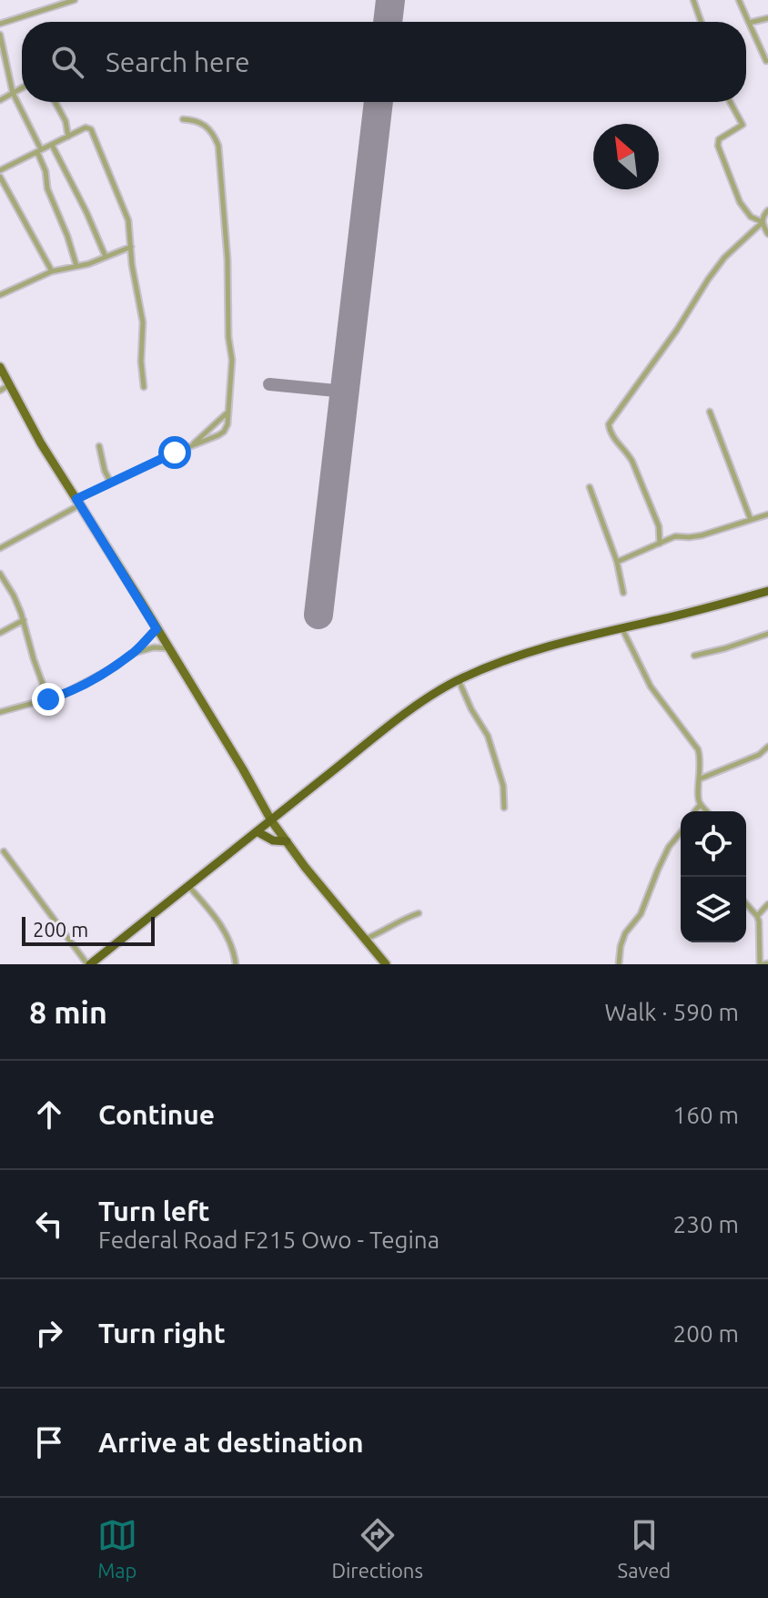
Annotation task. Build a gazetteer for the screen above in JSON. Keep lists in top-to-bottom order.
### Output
{
  "scale_bar": "200 m",
  "north": "top left",
  "page": {
    "search": "Search here",
    "scale": "200 m",
    "heading": ["8 min", "Walk · 590 m"],
    "list": [
      ["Continue", "160 m"],
      ["Turn left", "Federal Road F215 Owo - Tegina", "230 m"],
      ["Turn right", "200 m"],
      "Arrive at destination"
    ],
    "nav": ["Map", "Directions", "Saved"]
  }
}
